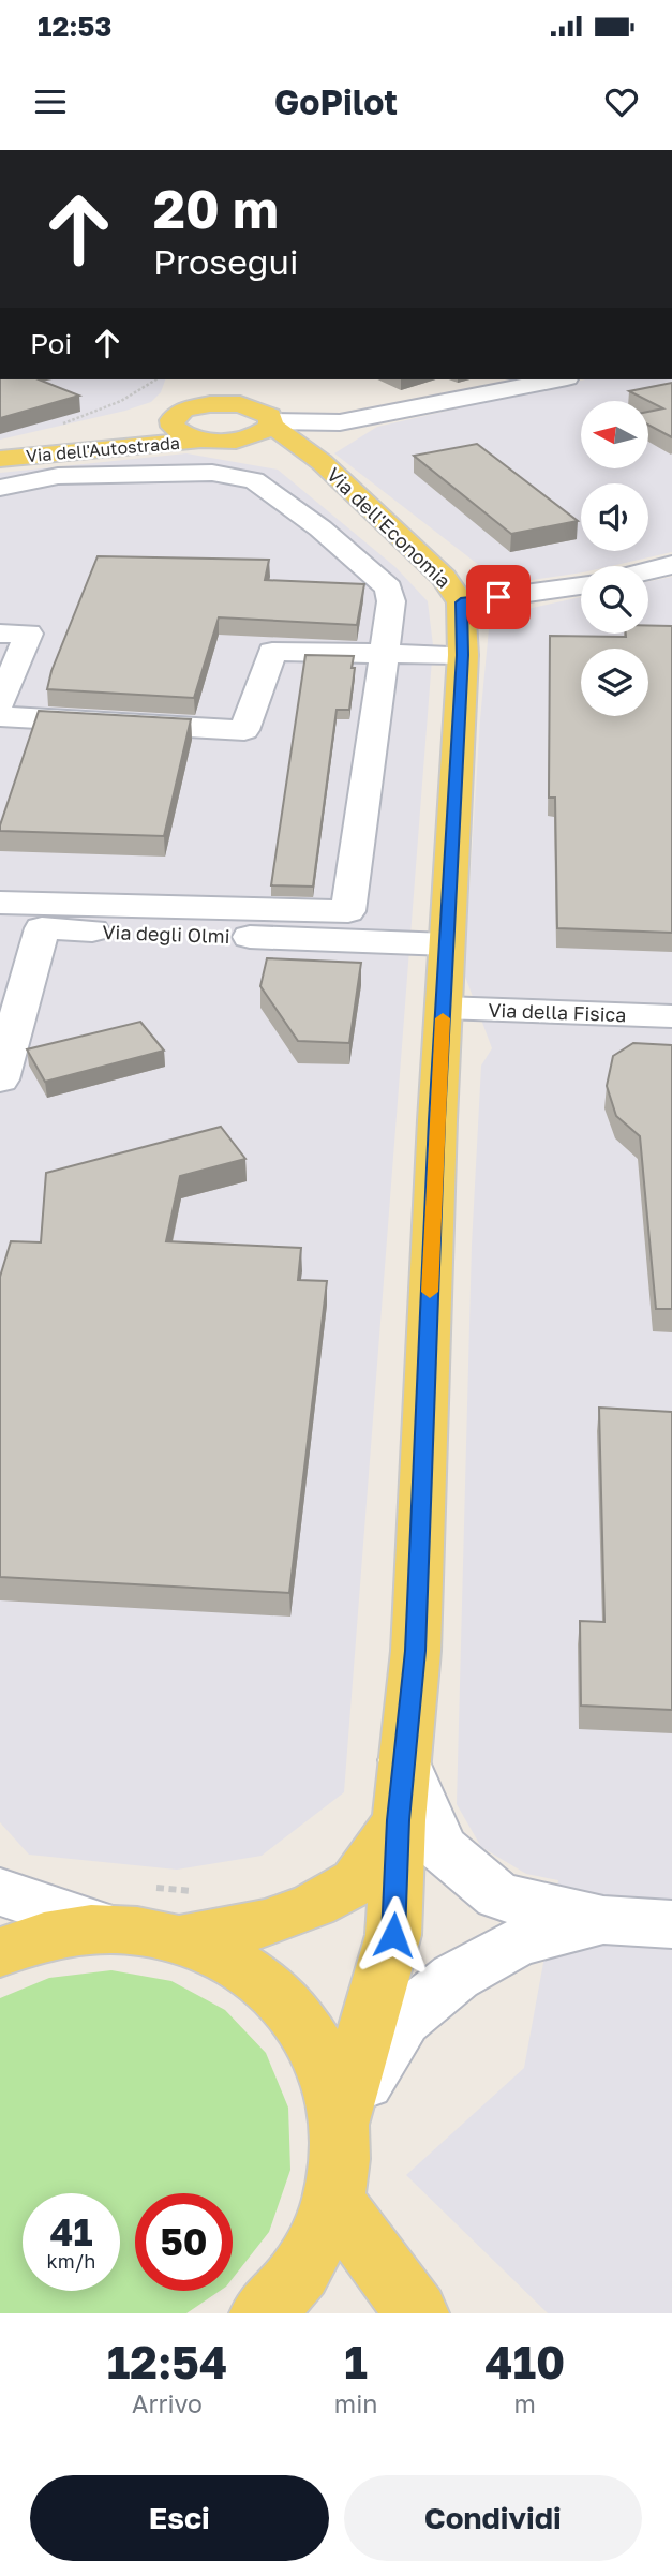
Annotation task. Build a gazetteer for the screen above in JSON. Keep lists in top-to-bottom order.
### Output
{
  "streets": {
    "main road": ["Via dell'Autostrada", "Via dell'Economia"],
    "street": ["Via degli Olmi", "Via della Fisica"]
  },
  "crossings": [
    ["Via dell'Autostrada", "Via dell'Economia"],
    ["Via dell'Economia", "Via degli Olmi"],
    ["Via dell'Economia", "Via della Fisica"]
  ],
  "north": "left",
  "page": {
    "status": "12:53",
    "header": "GoPilot",
    "turn": ["20 m", "Prosegui"],
    "then": "Poi",
    "speed": "41 km/h",
    "limit": "50",
    "eta": [
      "12:54",
      "Arrivo",
      "1",
      "min",
      "410",
      "m"
    ],
    "buttons": ["Esci", "Condividi"]
  }
}
